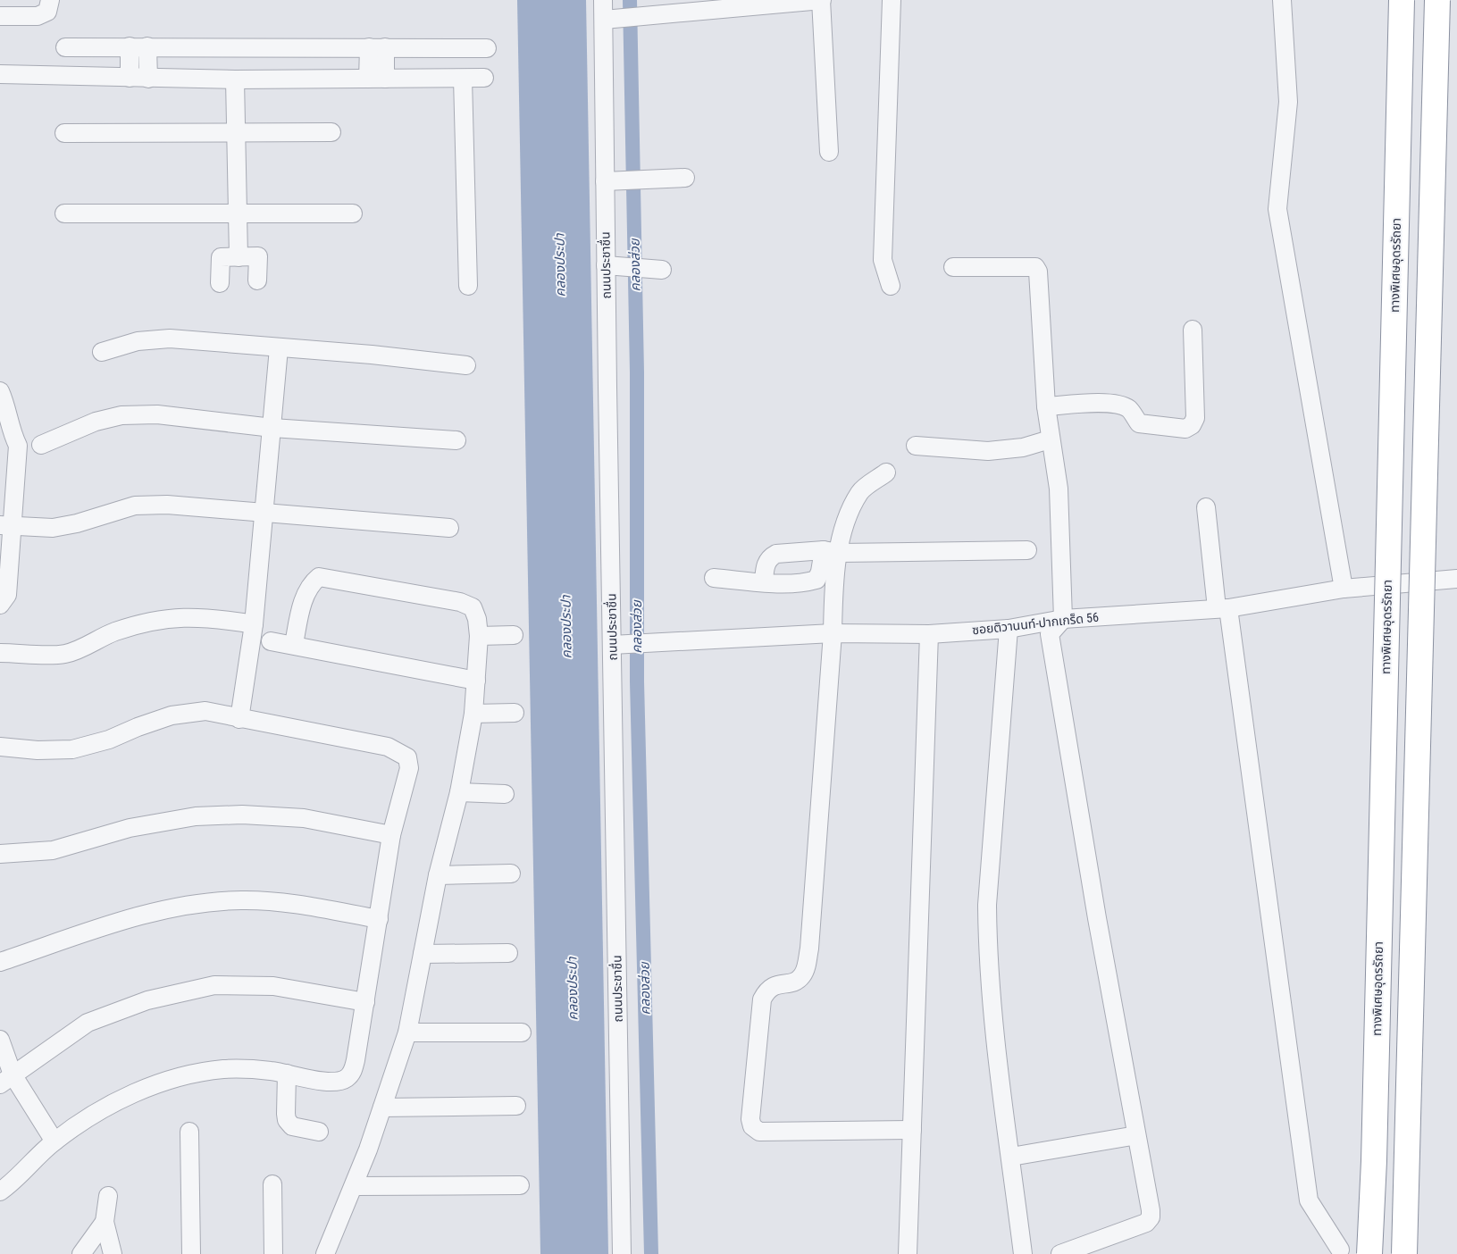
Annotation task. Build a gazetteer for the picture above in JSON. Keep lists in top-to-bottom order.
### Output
{
  "streets": {
    "highway": ["ทางพิเศษอุดรรัถยา"],
    "street": ["ถนนประชาชื่น", "ซอยติวานนท์-ปากเกร็ด 56"]
  },
  "crossings": [
    ["ถนนประชาชื่น", "ซอยติวานนท์-ปากเกร็ด 56"]
  ],
  "water": ["คลองประปา", "คลองส่วย"]
}
